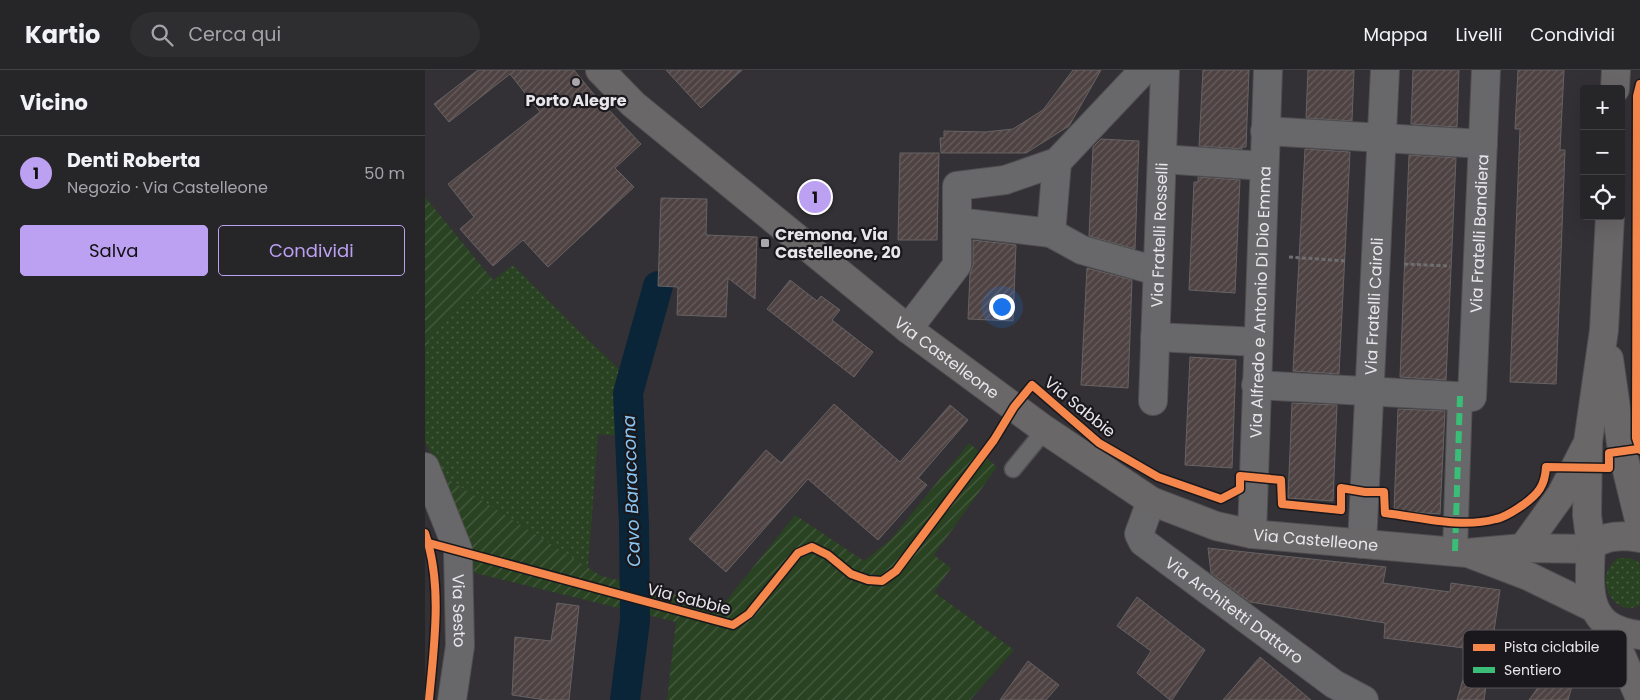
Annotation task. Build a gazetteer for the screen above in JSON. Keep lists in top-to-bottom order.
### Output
{
  "streets": {
    "main road": ["Via Castelleone"],
    "street": [
      "Via Fratelli Bandiera",
      "Via Fratelli Rosselli",
      "Via Alfredo e Antonio Di Dio Emma",
      "Via Fratelli Cairoli",
      "Via Architetti Dattaro",
      "Via Sesto"
    ],
    "cycle path": ["Via Sabbie"]
  },
  "crossings": [
    ["Via Alfredo e Antonio Di Dio Emma", "Via Castelleone"],
    ["Via Fratelli Cairoli", "Via Castelleone"],
    ["Via Castelleone", "Via Architetti Dattaro"]
  ],
  "water": ["Cavo Baraccona"],
  "places": {
    "other": ["Porto Alegre"],
    "transit": ["Cremona, Via Castelleone, 20"]
  },
  "legend": ["Pista ciclabile", "Sentiero"],
  "page": {
    "header": "Kartio",
    "search": "Cerca qui",
    "nav": ["Mappa", "Livelli", "Condividi"],
    "heading": "Vicino",
    "map_buttons": ["+", "−"],
    "list": [
      {
        "mark": "1",
        "name": "Denti Roberta",
        "note": "Negozio · Via Castelleone",
        "value": "50 m"
      }
    ],
    "pins": "1",
    "buttons": ["Salva", "Condividi"]
  }
}
